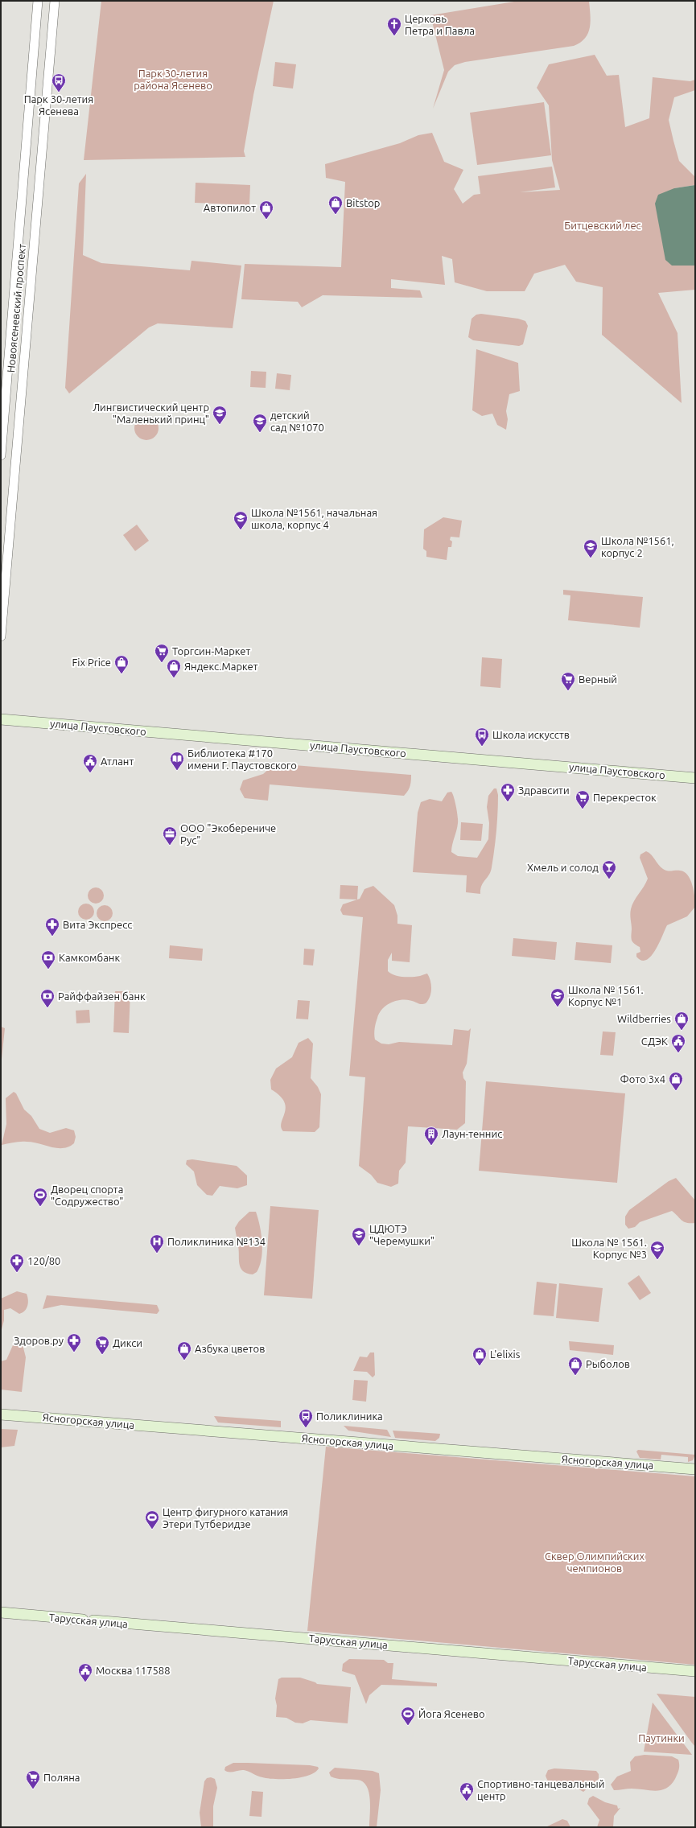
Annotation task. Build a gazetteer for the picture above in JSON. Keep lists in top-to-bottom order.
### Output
{
  "streets": {
    "main road": ["улица Паустовского", "Ясногорская улица", "Тарусская улица"],
    "street": ["Новоясеневский проспект"]
  },
  "parks": [
    "Парк 30-летия района Ясенево",
    "Битцевский лес",
    "Сквер Олимпийских чемпионов",
    "Паутинки"
  ],
  "places": {
    "church": ["Церковь Петра и Павла"],
    "bus stop": ["Парк 30-летия Ясенева", "Школа искусств", "Поликлиника"],
    "shop": [
      "Bitstop",
      "Автопилот",
      "Fix Price",
      "Яндекс.Маркет",
      "Wildberries",
      "Фото 3х4",
      "Азбука цветов",
      "L'elixis",
      "Рыболов"
    ],
    "school or university": [
      "Лингвистический центр \"Маленький принц\"",
      "детский сад №1070",
      "Школа №1561, начальная школа, корпус 4",
      "Школа №1561, корпус 2",
      "Школа № 1561. Корпус №1",
      "ЦДЮТЭ \"Черемушки\"",
      "Школа № 1561. Корпус №3"
    ],
    "supermarket": [
      "Торгсин-Маркет",
      "Верный",
      "Перекресток",
      "Дикси",
      "Поляна"
    ],
    "library": ["Библиотека #170 имени Г. Паустовского"],
    "public building": [
      "Атлант",
      "СДЭК",
      "Москва 117588",
      "Спортивно-танцевальный центр"
    ],
    "pharmacy": [
      "Здравсити",
      "Вита Экспресс",
      "120/80",
      "Здоров.ру"
    ],
    "office": ["ООО \"Экоберениче Рус\""],
    "bar": ["Хмель и солод"],
    "bank": ["Камкомбанк", "Райффайзен банк"],
    "building": ["Лаун-теннис"],
    "sports": ["Дворец спорта \"Содружество\"", "Центр фигурного катания Этери Тутберидзе", "Йога Ясенево"],
    "hospital": ["Поликлиника №134"]
  }
}
